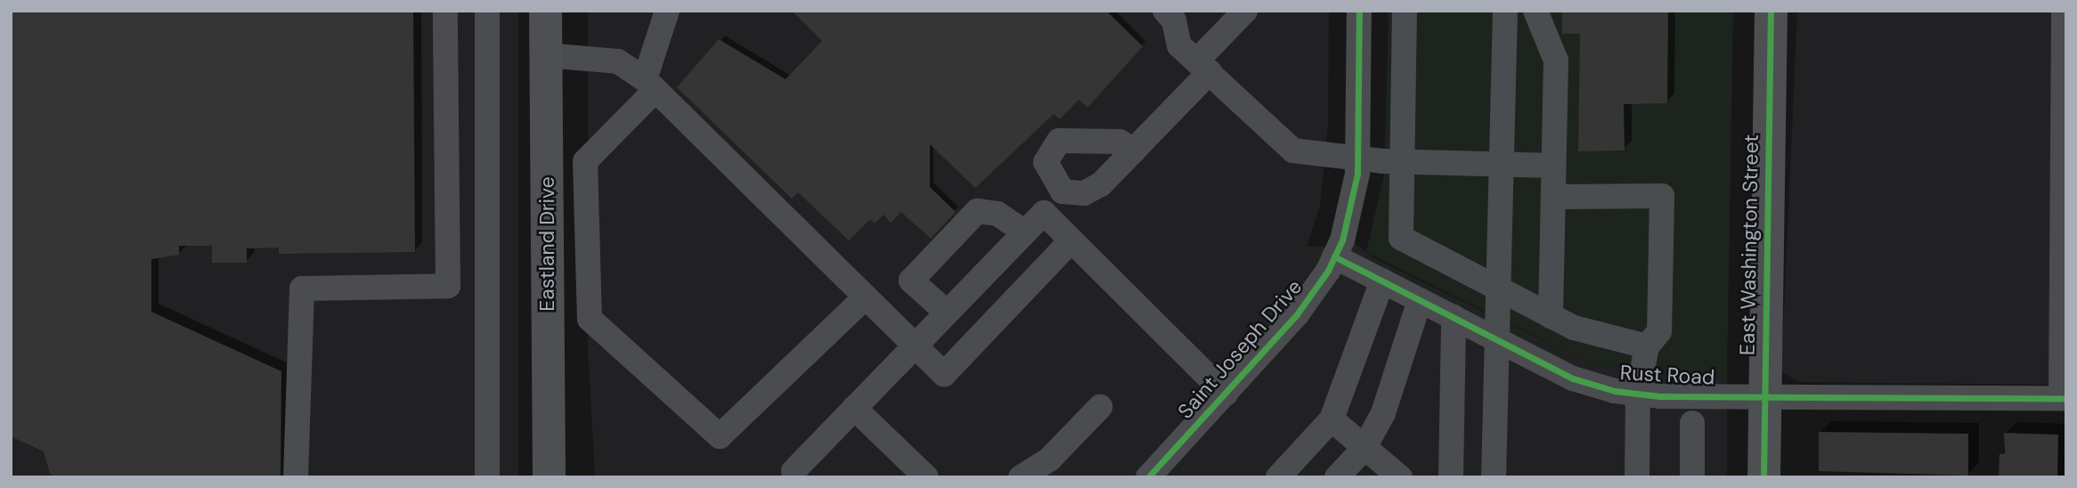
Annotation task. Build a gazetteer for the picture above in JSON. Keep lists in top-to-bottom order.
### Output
{
  "streets": {
    "main road": ["Eastland Drive", "East Washington Street"],
    "street": ["Saint Joseph Drive", "Rust Road"]
  },
  "crossings": [
    ["East Washington Street", "Rust Road"],
    ["Saint Joseph Drive", "Rust Road"]
  ]
}
